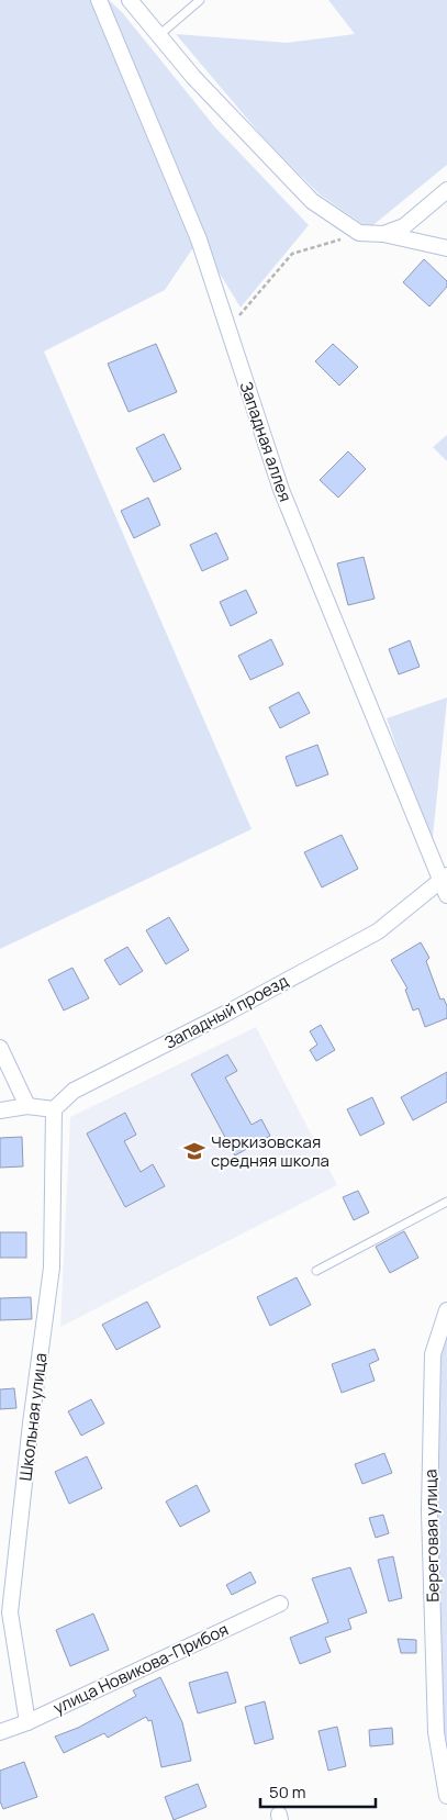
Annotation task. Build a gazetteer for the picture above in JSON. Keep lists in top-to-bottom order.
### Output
{
  "streets": {
    "street": [
      "Западная аллея",
      "Западный проезд",
      "Школьная улица",
      "Береговая улица",
      "улица Новикова-Прибоя"
    ]
  },
  "crossings": [
    ["Западная аллея", "Западный проезд"],
    ["Западный проезд", "Школьная улица"],
    ["Школьная улица", "улица Новикова-Прибоя"]
  ],
  "places": {
    "school or university": ["Черкизовская средняя школа"]
  },
  "scale_bar": "50 m"
}
